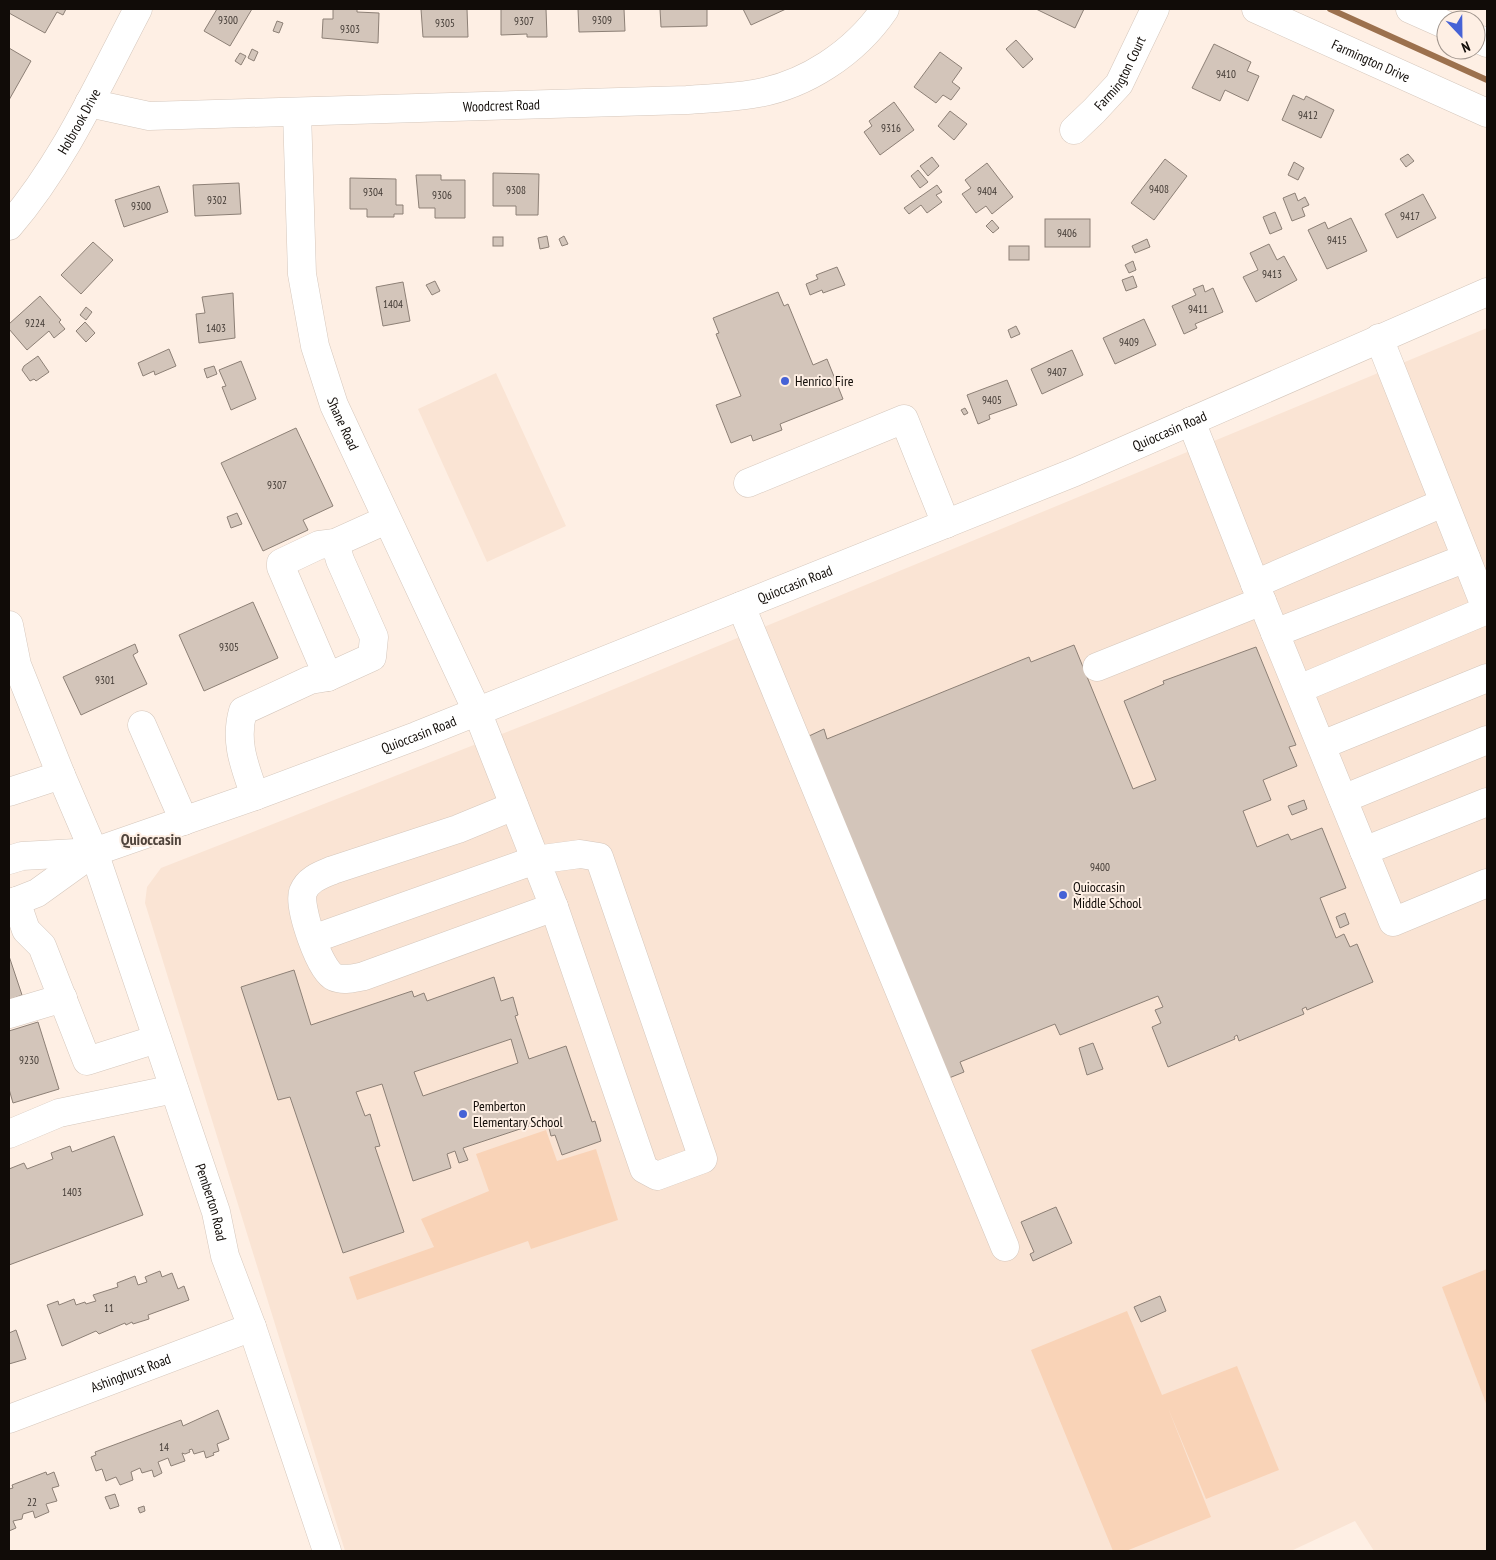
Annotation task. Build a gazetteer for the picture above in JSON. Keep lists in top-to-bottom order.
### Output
{
  "streets": {
    "street": [
      "Farmington Drive",
      "Farmington Court",
      "Woodcrest Road",
      "Holbrook Drive",
      "Shane Road",
      "Quioccasin Road",
      "Pemberton Road",
      "Ashinghurst Road"
    ]
  },
  "crossings": [
    ["Woodcrest Road", "Holbrook Drive"],
    ["Woodcrest Road", "Shane Road"],
    ["Shane Road", "Quioccasin Road"],
    ["Quioccasin Road", "Pemberton Road"],
    ["Pemberton Road", "Ashinghurst Road"]
  ],
  "districts": ["Quioccasin"],
  "places": ["Henrico Fire", "Quioccasin Middle School", "Pemberton Elementary School"],
  "house_numbers": [
    "9300",
    "9309",
    "9307",
    "9305",
    "9303",
    "9410",
    "9412",
    "9316",
    "9408",
    "9308",
    "9404",
    "9304",
    "9306",
    "9302",
    "9300",
    "9417",
    "9406",
    "9415",
    "9413",
    "1404",
    "9411",
    "9224",
    "1403",
    "9409",
    "9407",
    "9405",
    "9307",
    "9305",
    "9301",
    "9400",
    "9230",
    "1403",
    "11",
    "14",
    "22"
  ],
  "north": "bottom"
}
